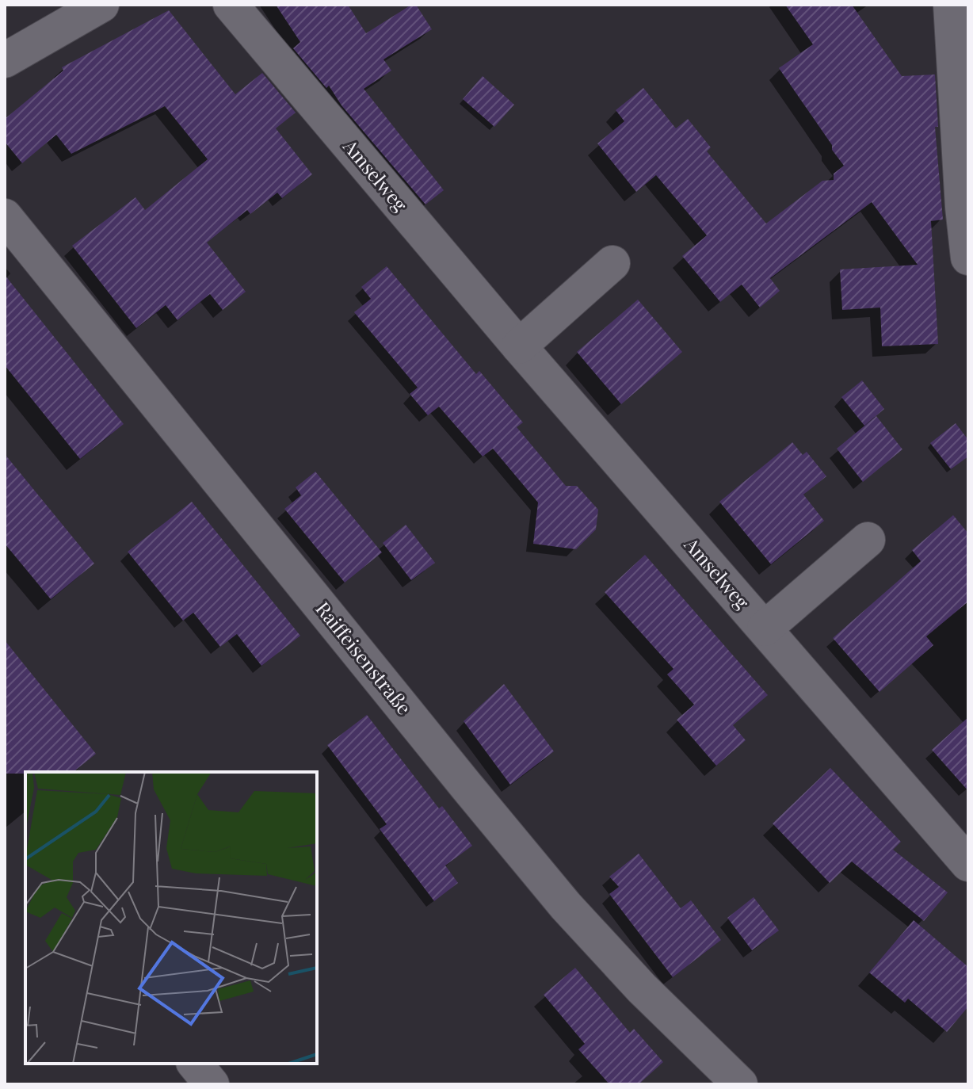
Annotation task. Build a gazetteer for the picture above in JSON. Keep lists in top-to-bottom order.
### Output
{
  "streets": {
    "street": ["Amselweg", "Raiffeisenstraße"]
  }
}
